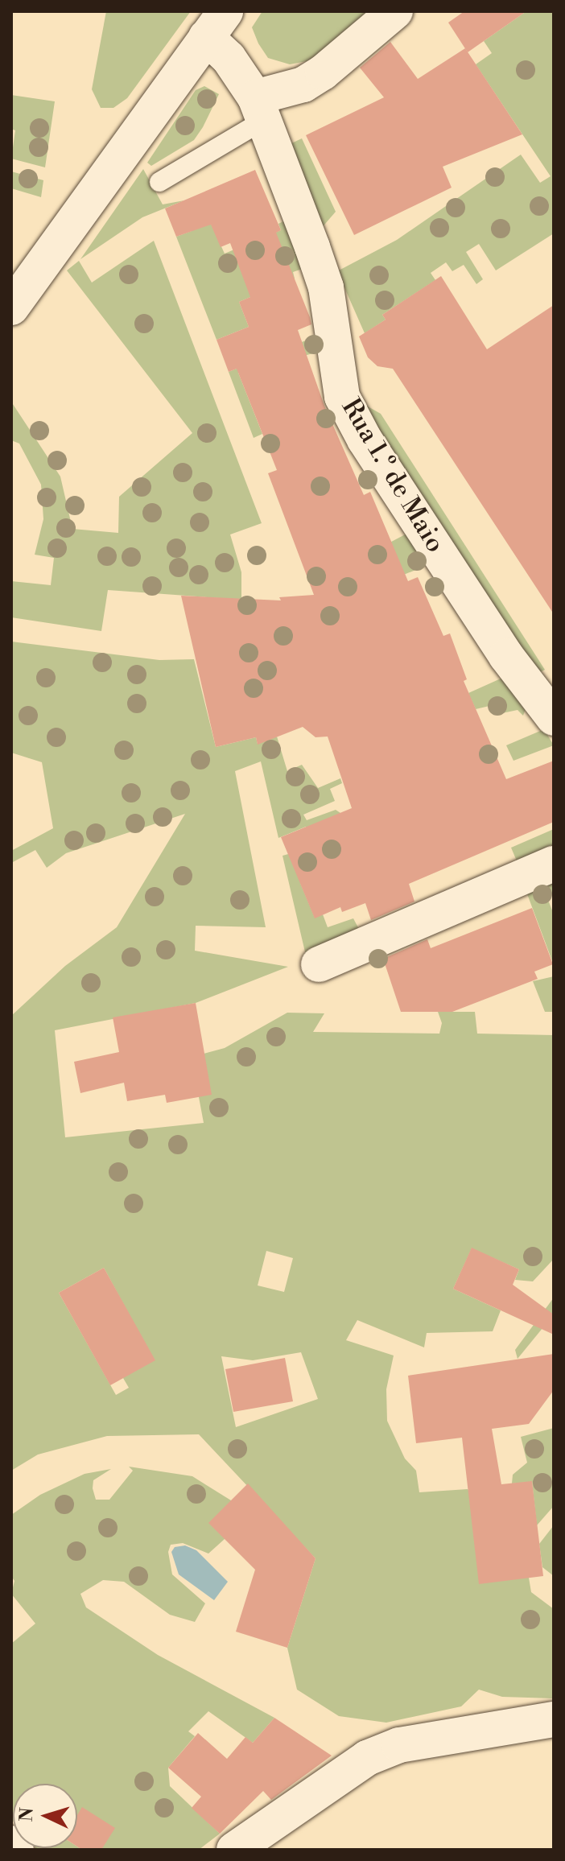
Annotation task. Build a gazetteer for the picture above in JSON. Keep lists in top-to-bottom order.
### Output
{
  "streets": {
    "street": ["Rua 1.º de Maio"]
  },
  "north": "left"
}
